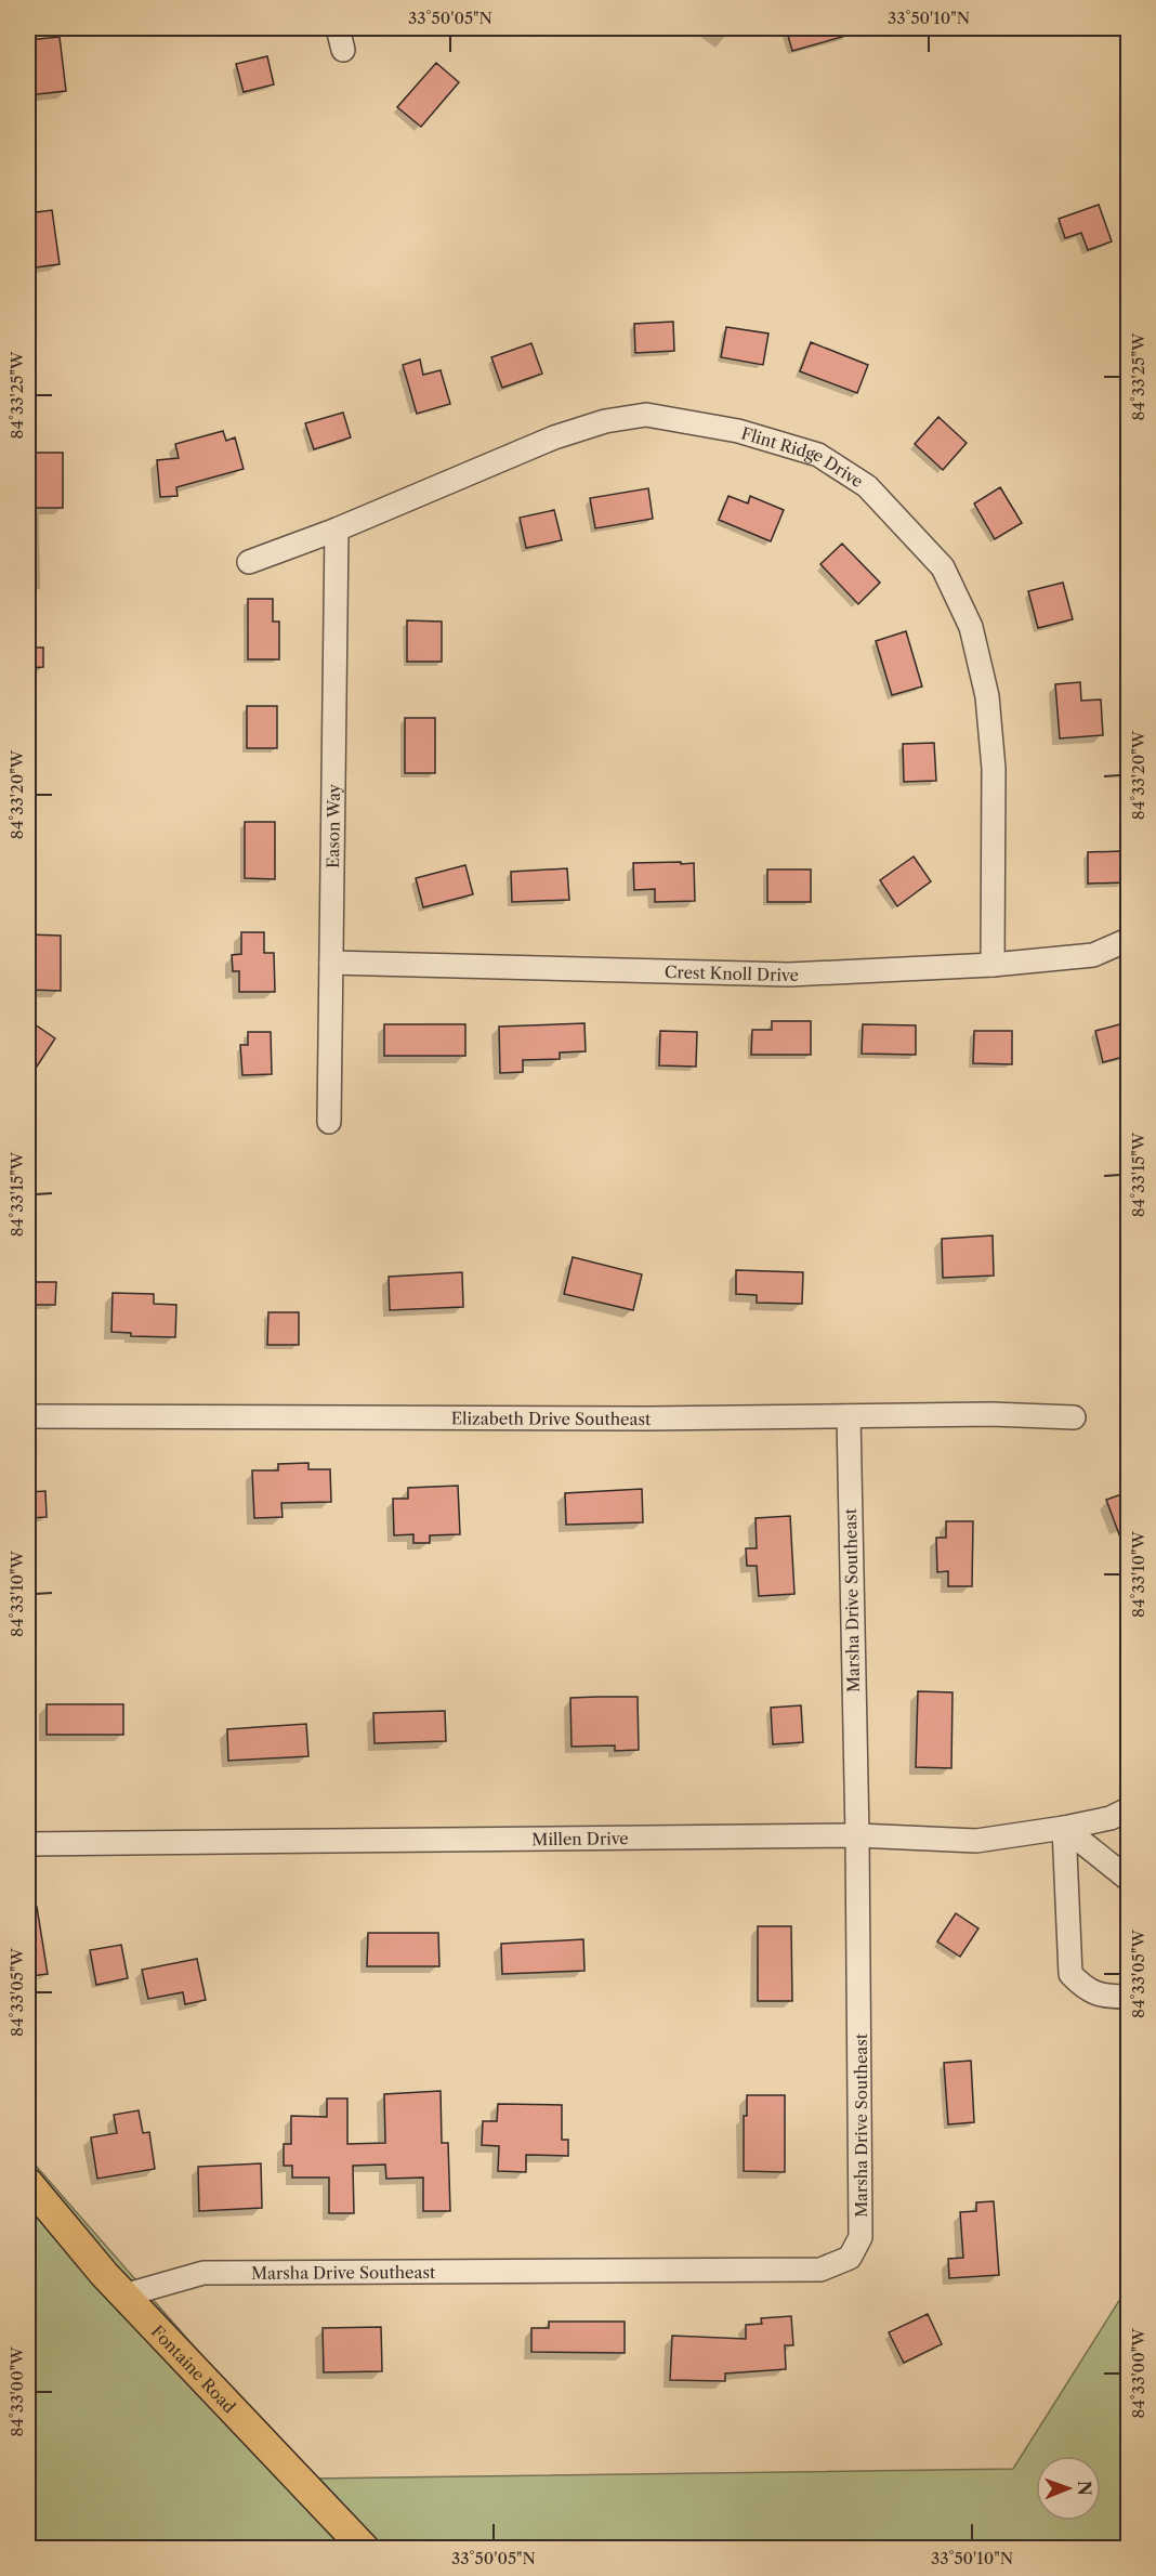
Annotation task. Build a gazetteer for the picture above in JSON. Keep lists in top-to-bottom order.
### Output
{
  "streets": {
    "main road": ["Fontaine Road"],
    "street": [
      "Flint Ridge Drive",
      "Eason Way",
      "Crest Knoll Drive",
      "Elizabeth Drive Southeast",
      "Marsha Drive Southeast",
      "Millen Drive"
    ]
  },
  "crossings": [
    ["Flint Ridge Drive", "Eason Way"],
    ["Flint Ridge Drive", "Crest Knoll Drive"],
    ["Eason Way", "Crest Knoll Drive"],
    ["Elizabeth Drive Southeast", "Marsha Drive Southeast"],
    ["Marsha Drive Southeast", "Millen Drive"],
    ["Marsha Drive Southeast", "Fontaine Road"]
  ],
  "north": "right",
  "coordinates": [
    "33°50'05\"N",
    "33°50'10\"N",
    "84°33'25\"W",
    "84°33'20\"W",
    "84°33'15\"W",
    "84°33'10\"W",
    "84°33'05\"W",
    "84°33'00\"W"
  ]
}
